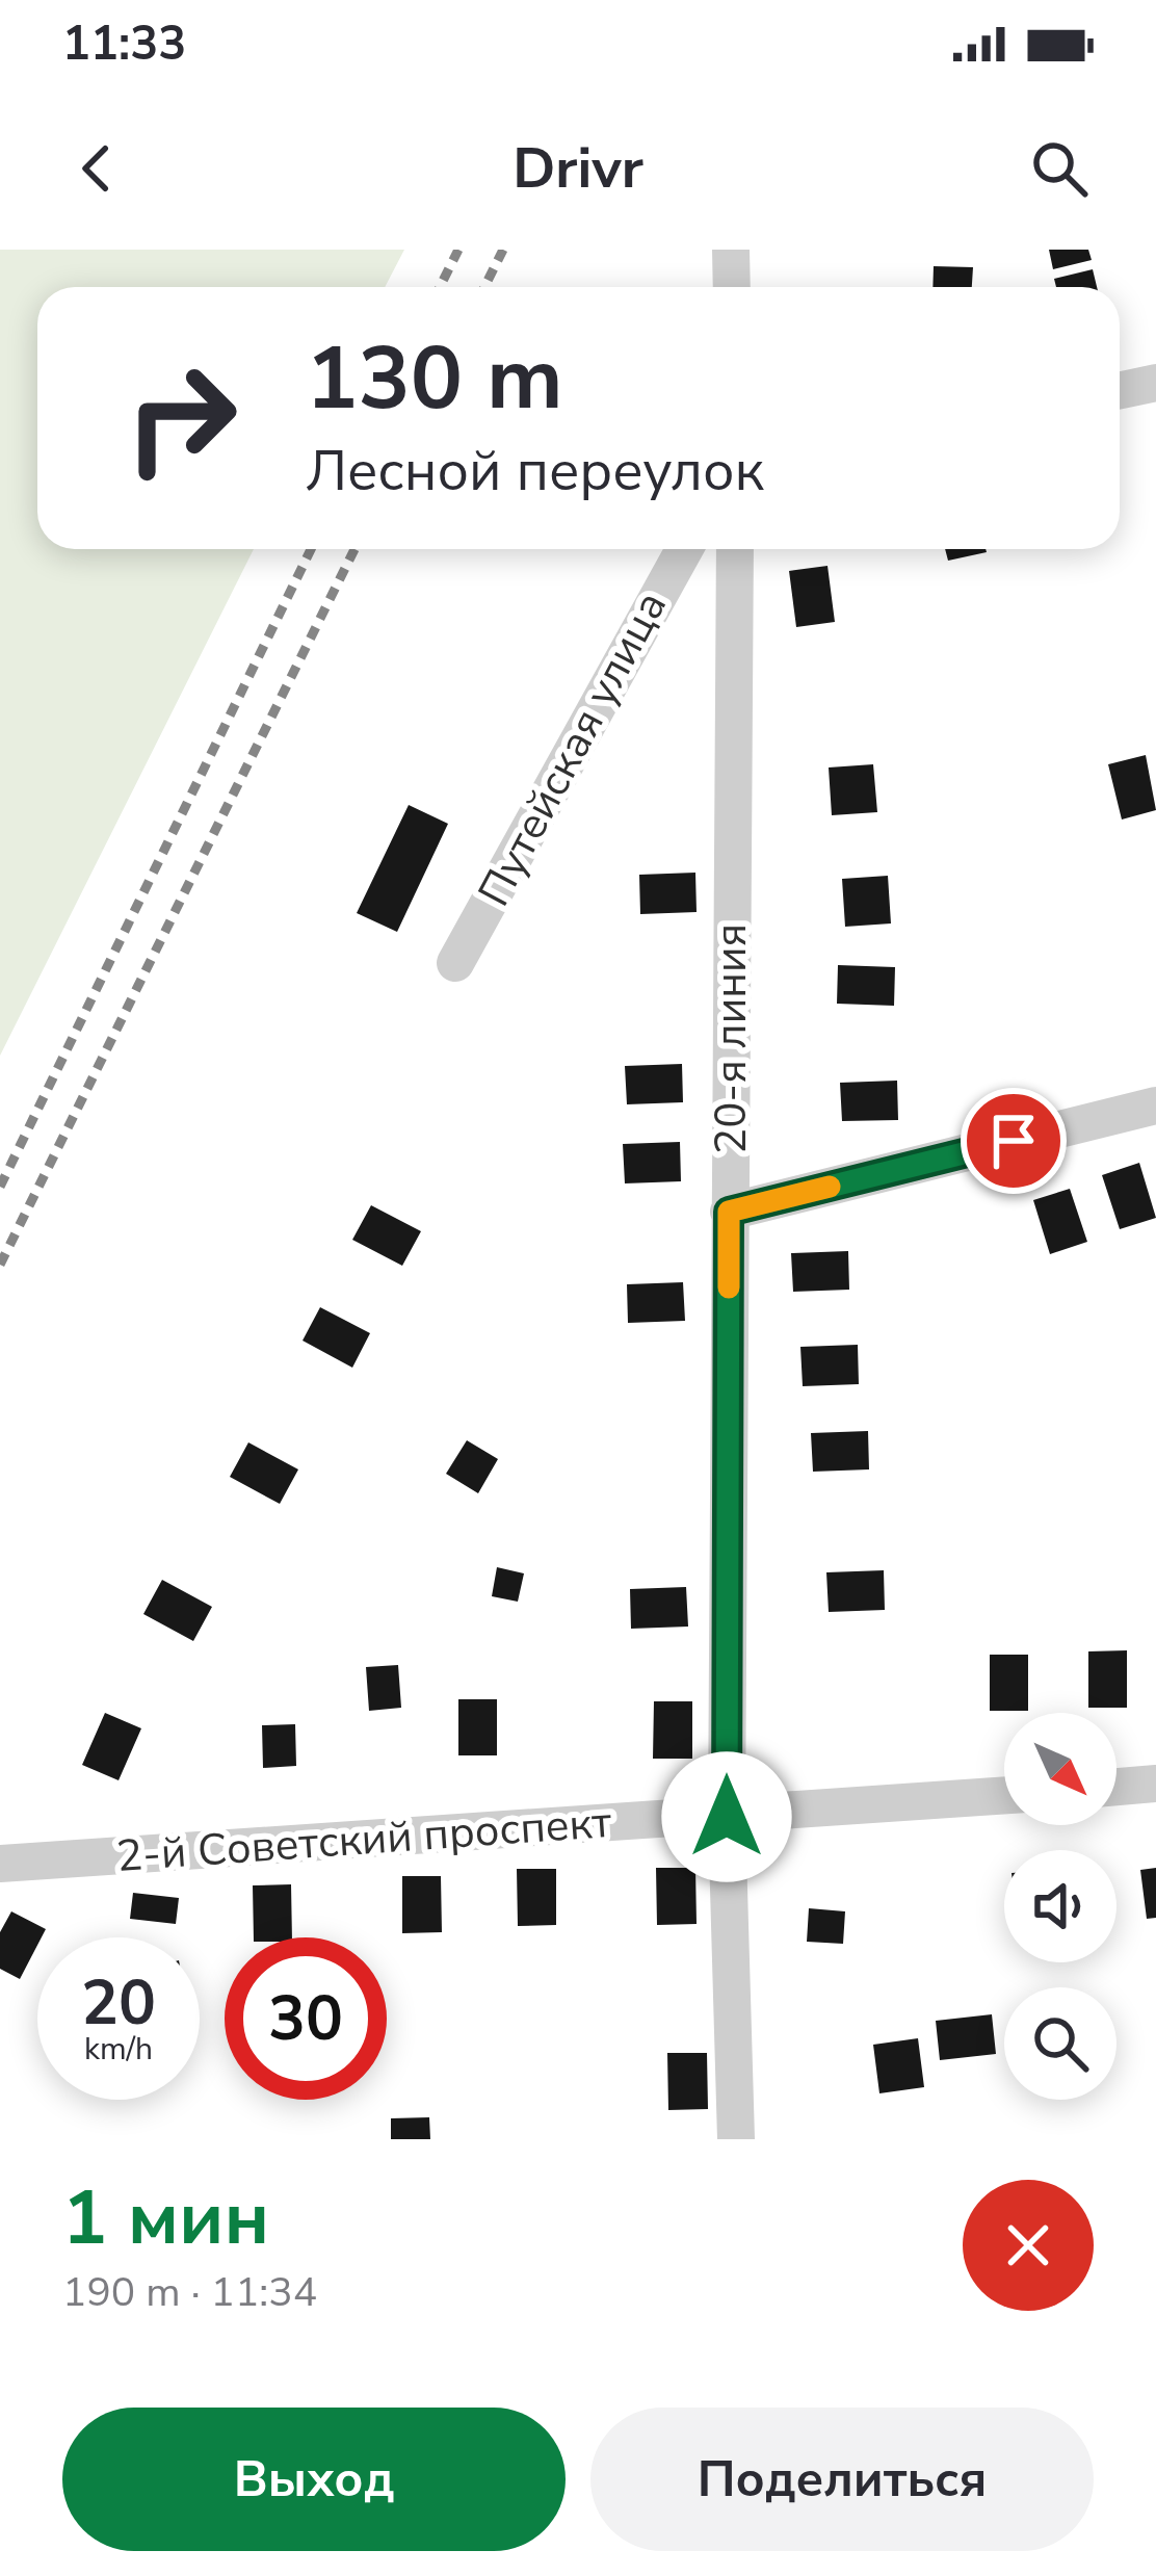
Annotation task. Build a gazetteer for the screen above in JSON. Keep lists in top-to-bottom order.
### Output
{
  "streets": {
    "street": ["Путейская улица", "20-я линия", "2-й Советский проспект"]
  },
  "crossings": [
    ["20-я линия", "2-й Советский проспект"]
  ],
  "north": "bottom right",
  "page": {
    "status": "11:33",
    "header": "Drivr",
    "turn": ["130 m", "Лесной переулок"],
    "speed": "20 km/h",
    "limit": "30",
    "heading": ["1 мин", "190 m · 11:34"],
    "buttons": ["Выход", "Поделиться"]
  }
}
